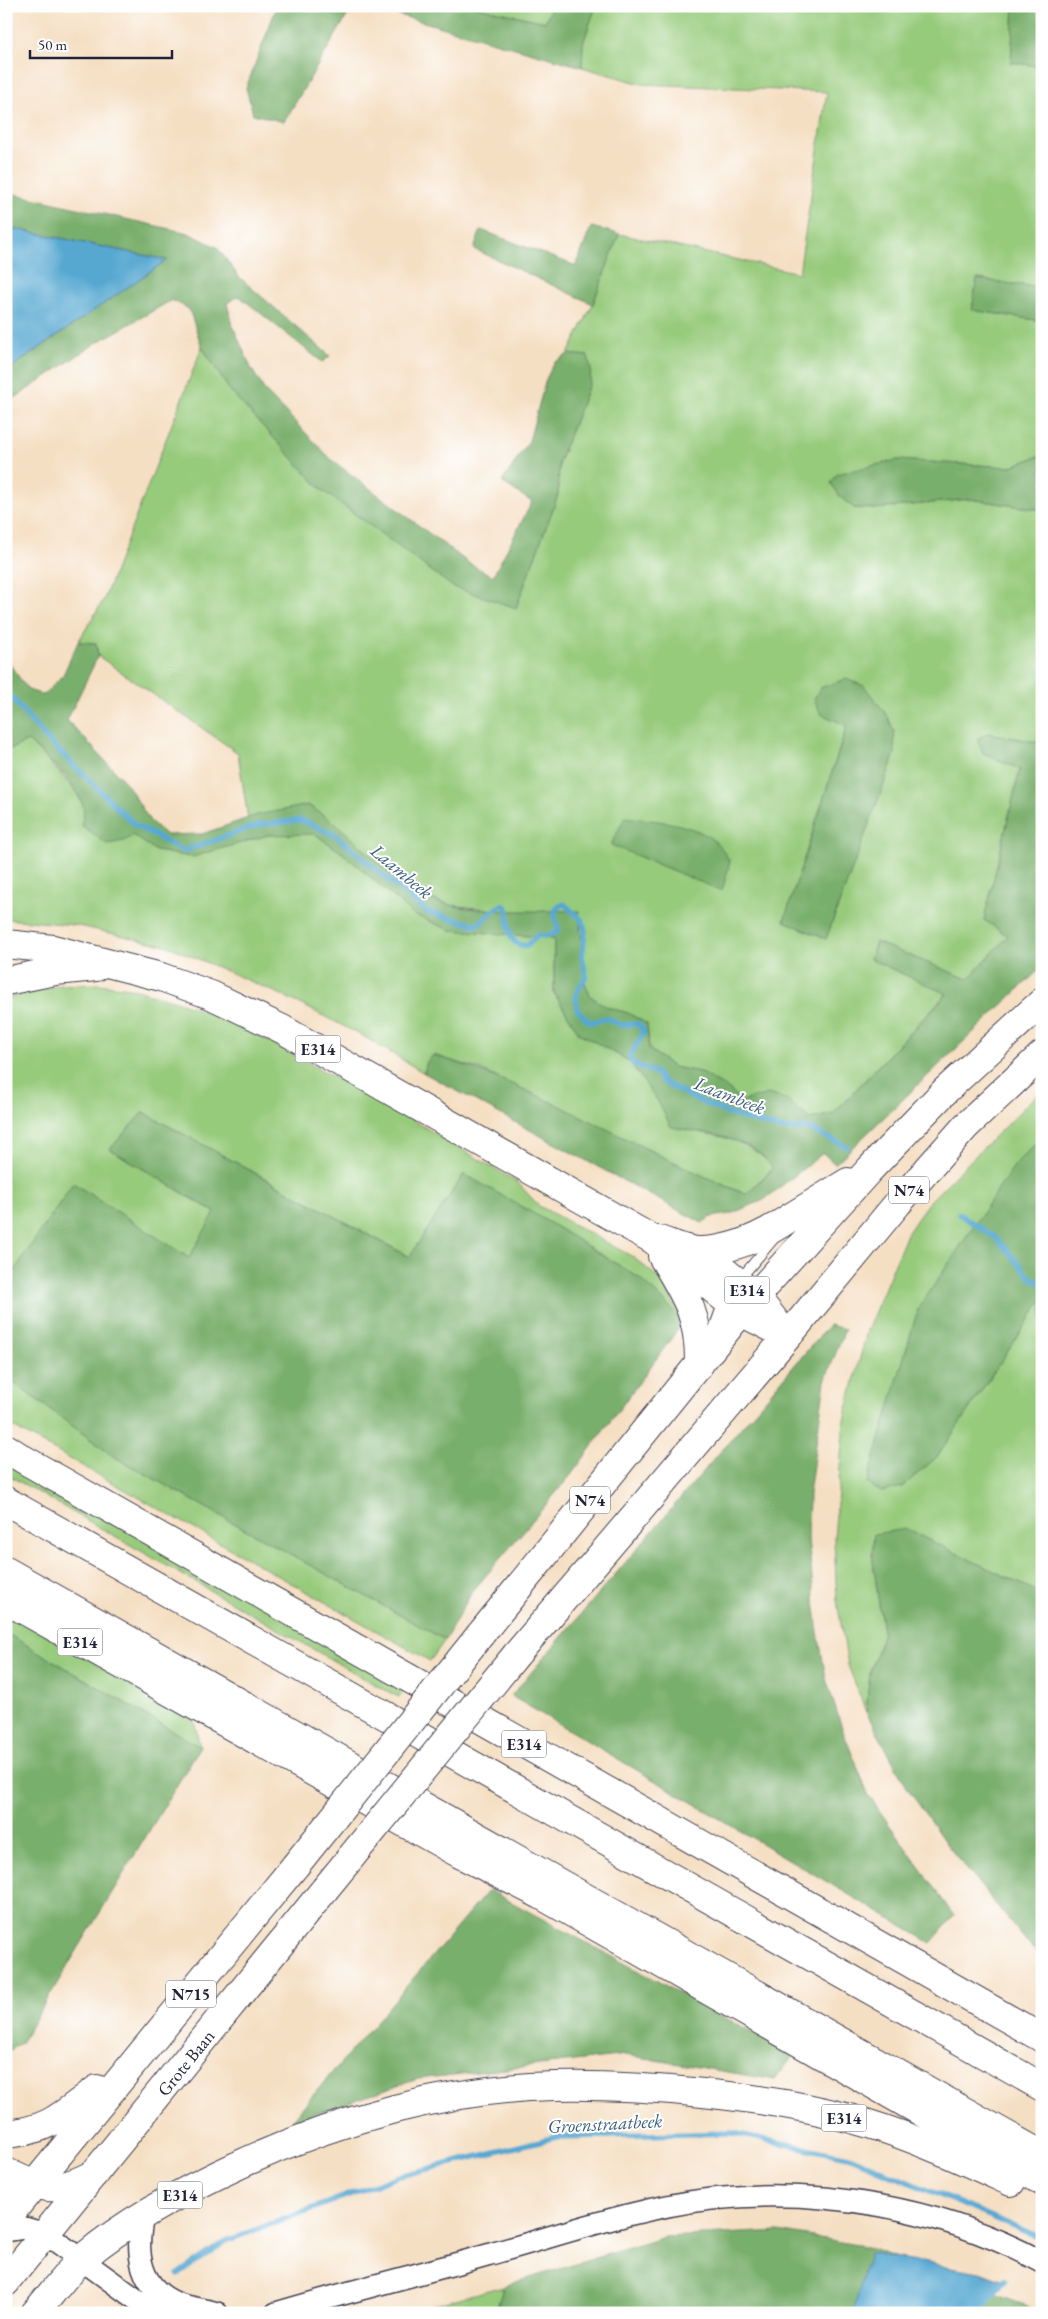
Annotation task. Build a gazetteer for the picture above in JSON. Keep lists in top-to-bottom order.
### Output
{
  "streets": {
    "highway": [
      "E314",
      "N74",
      "N715",
      "Grote Baan"
    ]
  },
  "crossings": [
    ["E314", "N74"],
    ["N74", "N715"],
    ["N74", "Grote Baan"]
  ],
  "water": ["Laambeek", "Groenstraatbeek"],
  "scale_bar": "50 m"
}
